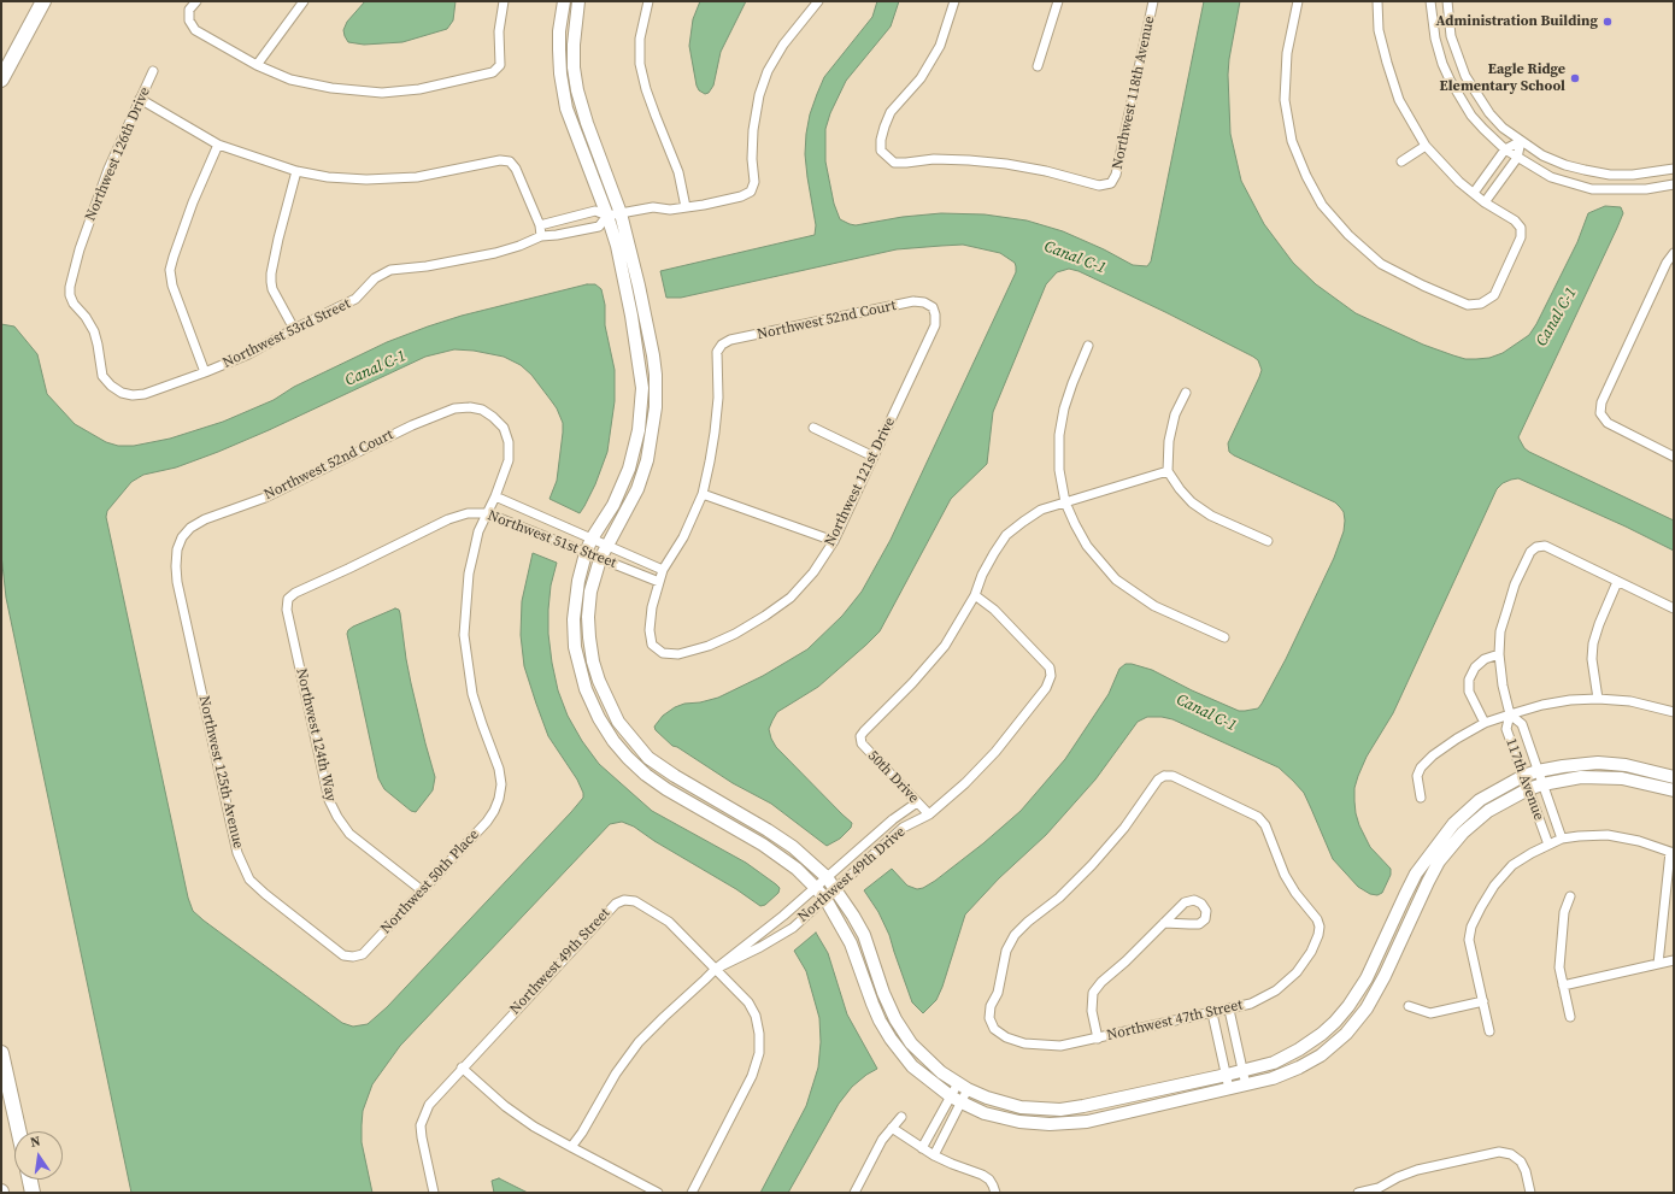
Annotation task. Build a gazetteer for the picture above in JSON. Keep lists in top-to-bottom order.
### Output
{
  "streets": {
    "street": [
      "Northwest 118th Avenue",
      "Northwest 126th Drive",
      "Northwest 52nd Court",
      "Northwest 53rd Street",
      "Northwest 121st Drive",
      "Northwest 51st Street",
      "Northwest 124th Way",
      "Northwest 125th Avenue",
      "50th Drive",
      "117th Avenue",
      "Northwest 49th Drive",
      "Northwest 50th Place",
      "Northwest 49th Street",
      "Northwest 47th Street"
    ]
  },
  "crossings": [
    ["Northwest 126th Drive", "Northwest 53rd Street"],
    ["Northwest 52nd Court", "Northwest 121st Drive"],
    ["Northwest 52nd Court", "Northwest 51st Street"],
    ["Northwest 52nd Court", "Northwest 125th Avenue"],
    ["Northwest 121st Drive", "Northwest 51st Street"],
    ["Northwest 51st Street", "Northwest 124th Way"],
    ["Northwest 51st Street", "Northwest 50th Place"],
    ["Northwest 124th Way", "Northwest 50th Place"],
    ["Northwest 125th Avenue", "Northwest 50th Place"],
    ["50th Drive", "Northwest 49th Drive"],
    ["Northwest 49th Drive", "Northwest 49th Street"]
  ],
  "water": ["Canal C-1"],
  "places": ["Administration Building", "Eagle Ridge Elementary School"],
  "north": "top"
}
